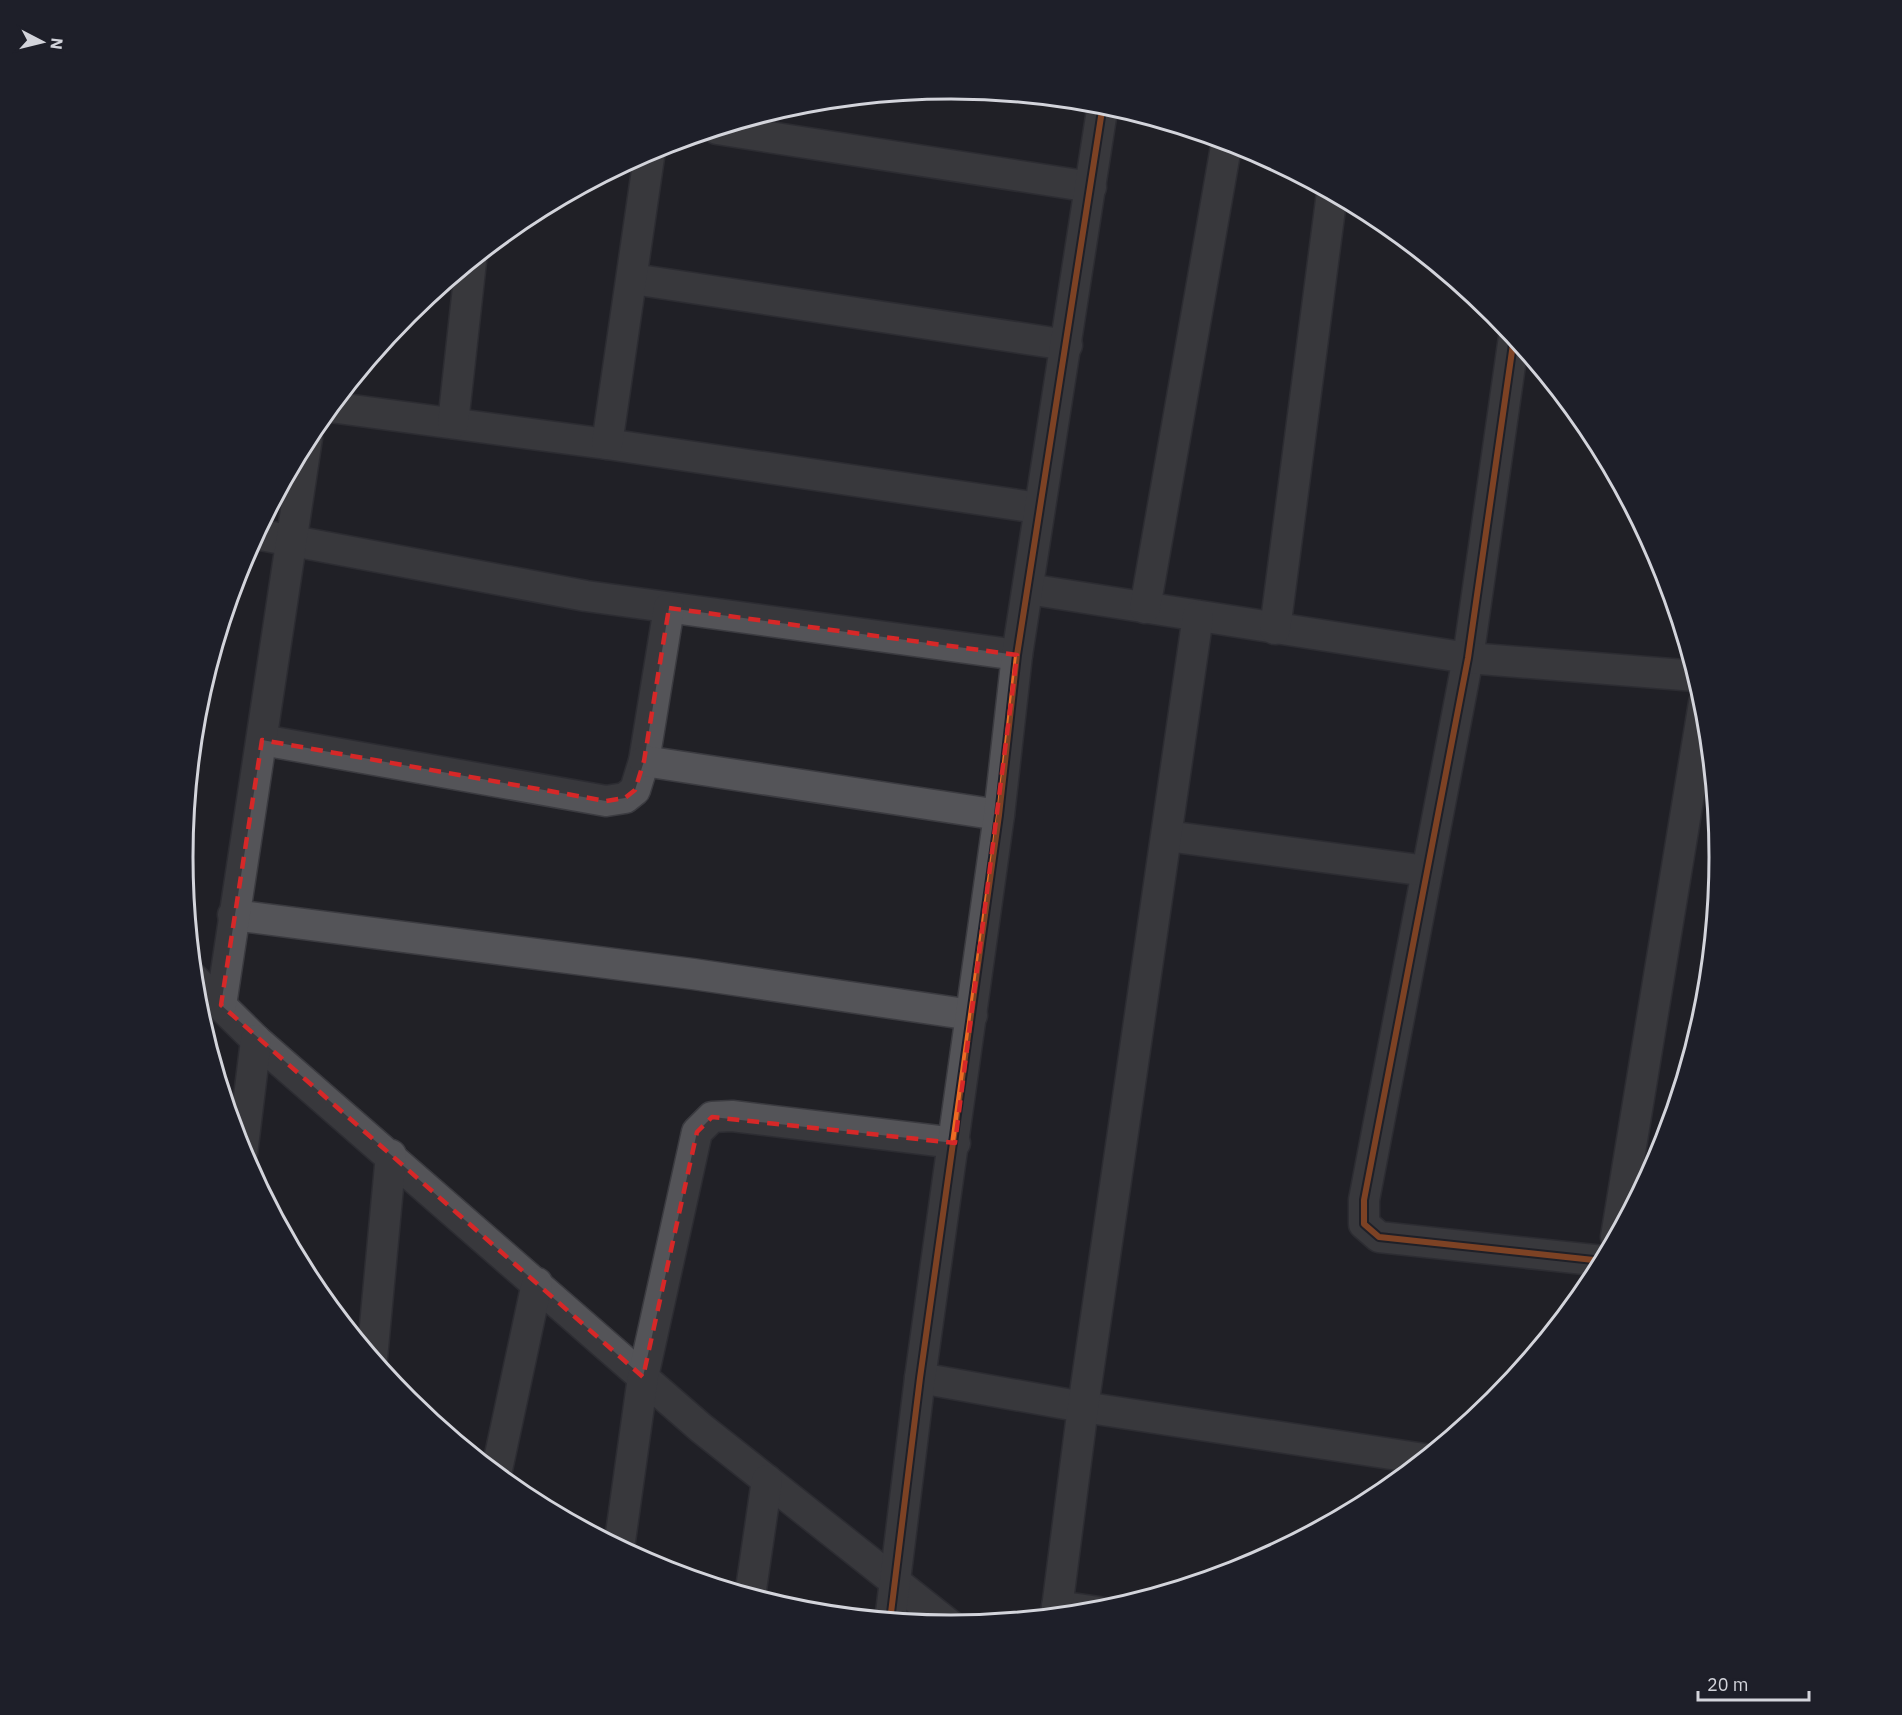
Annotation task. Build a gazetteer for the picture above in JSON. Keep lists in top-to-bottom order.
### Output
{
  "scale_bar": "20 m",
  "north": "right"
}
